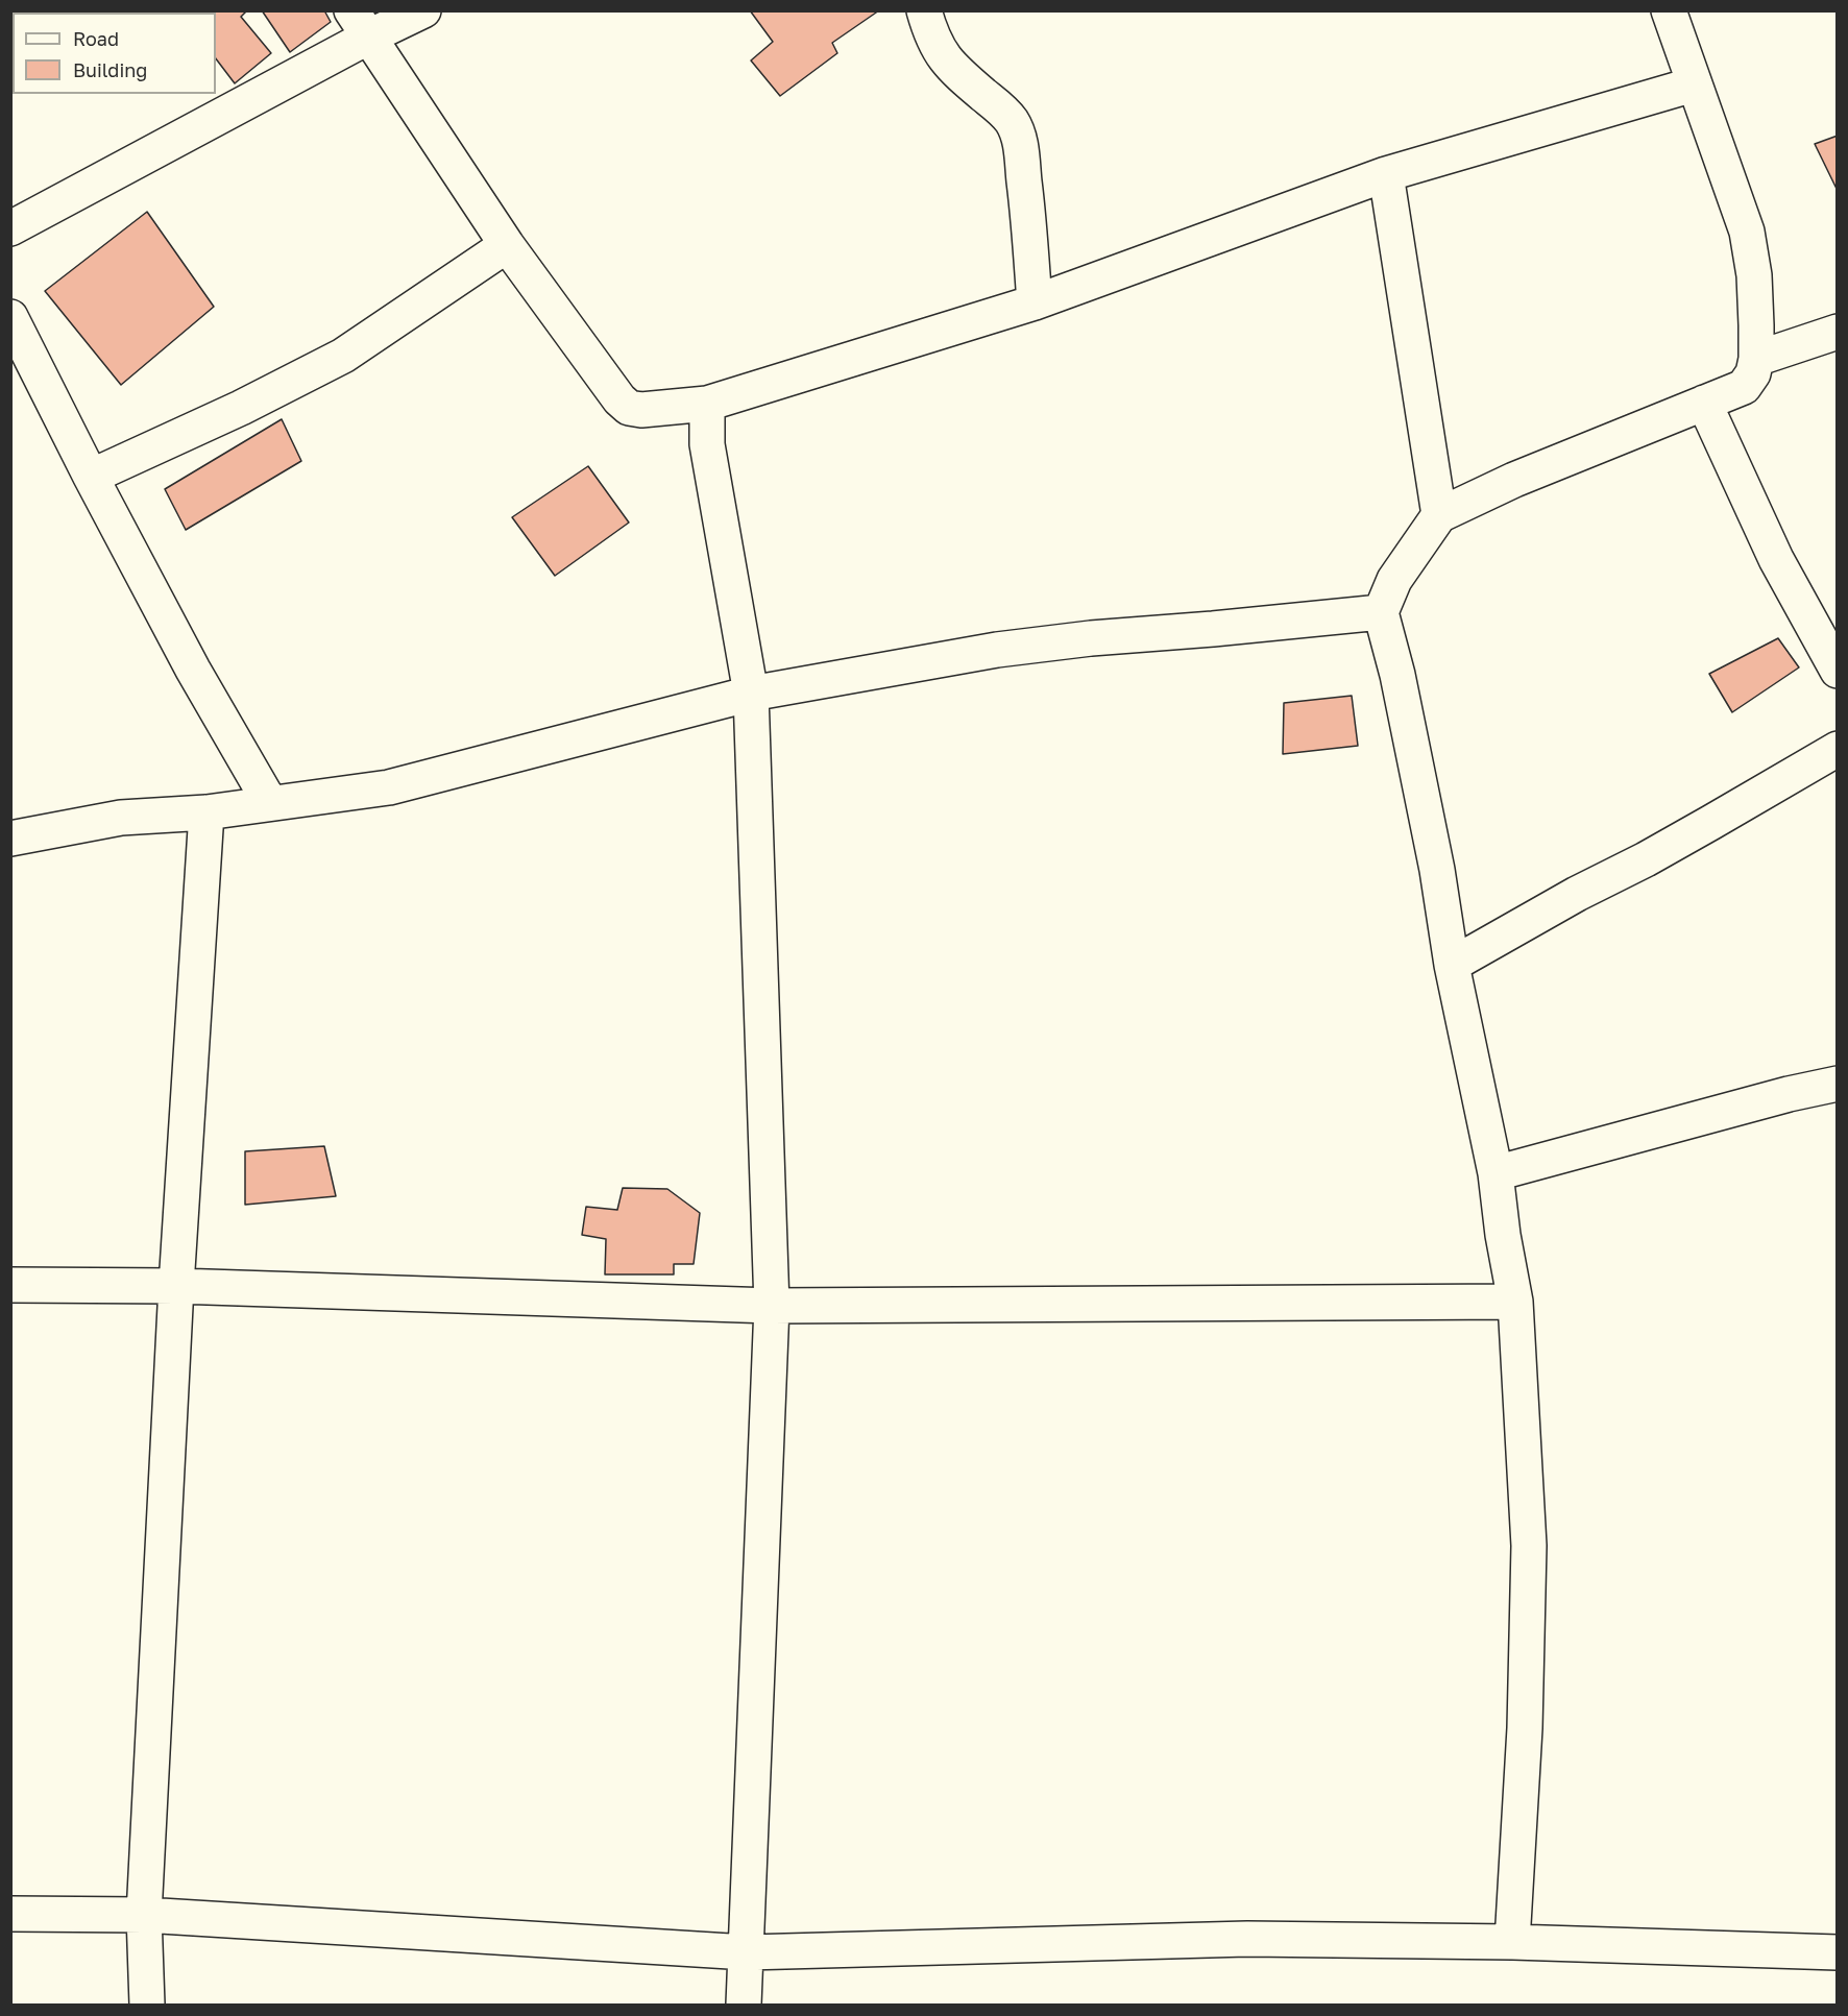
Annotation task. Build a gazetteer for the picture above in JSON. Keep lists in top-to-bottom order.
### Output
{
  "legend": ["Road", "Building"]
}
